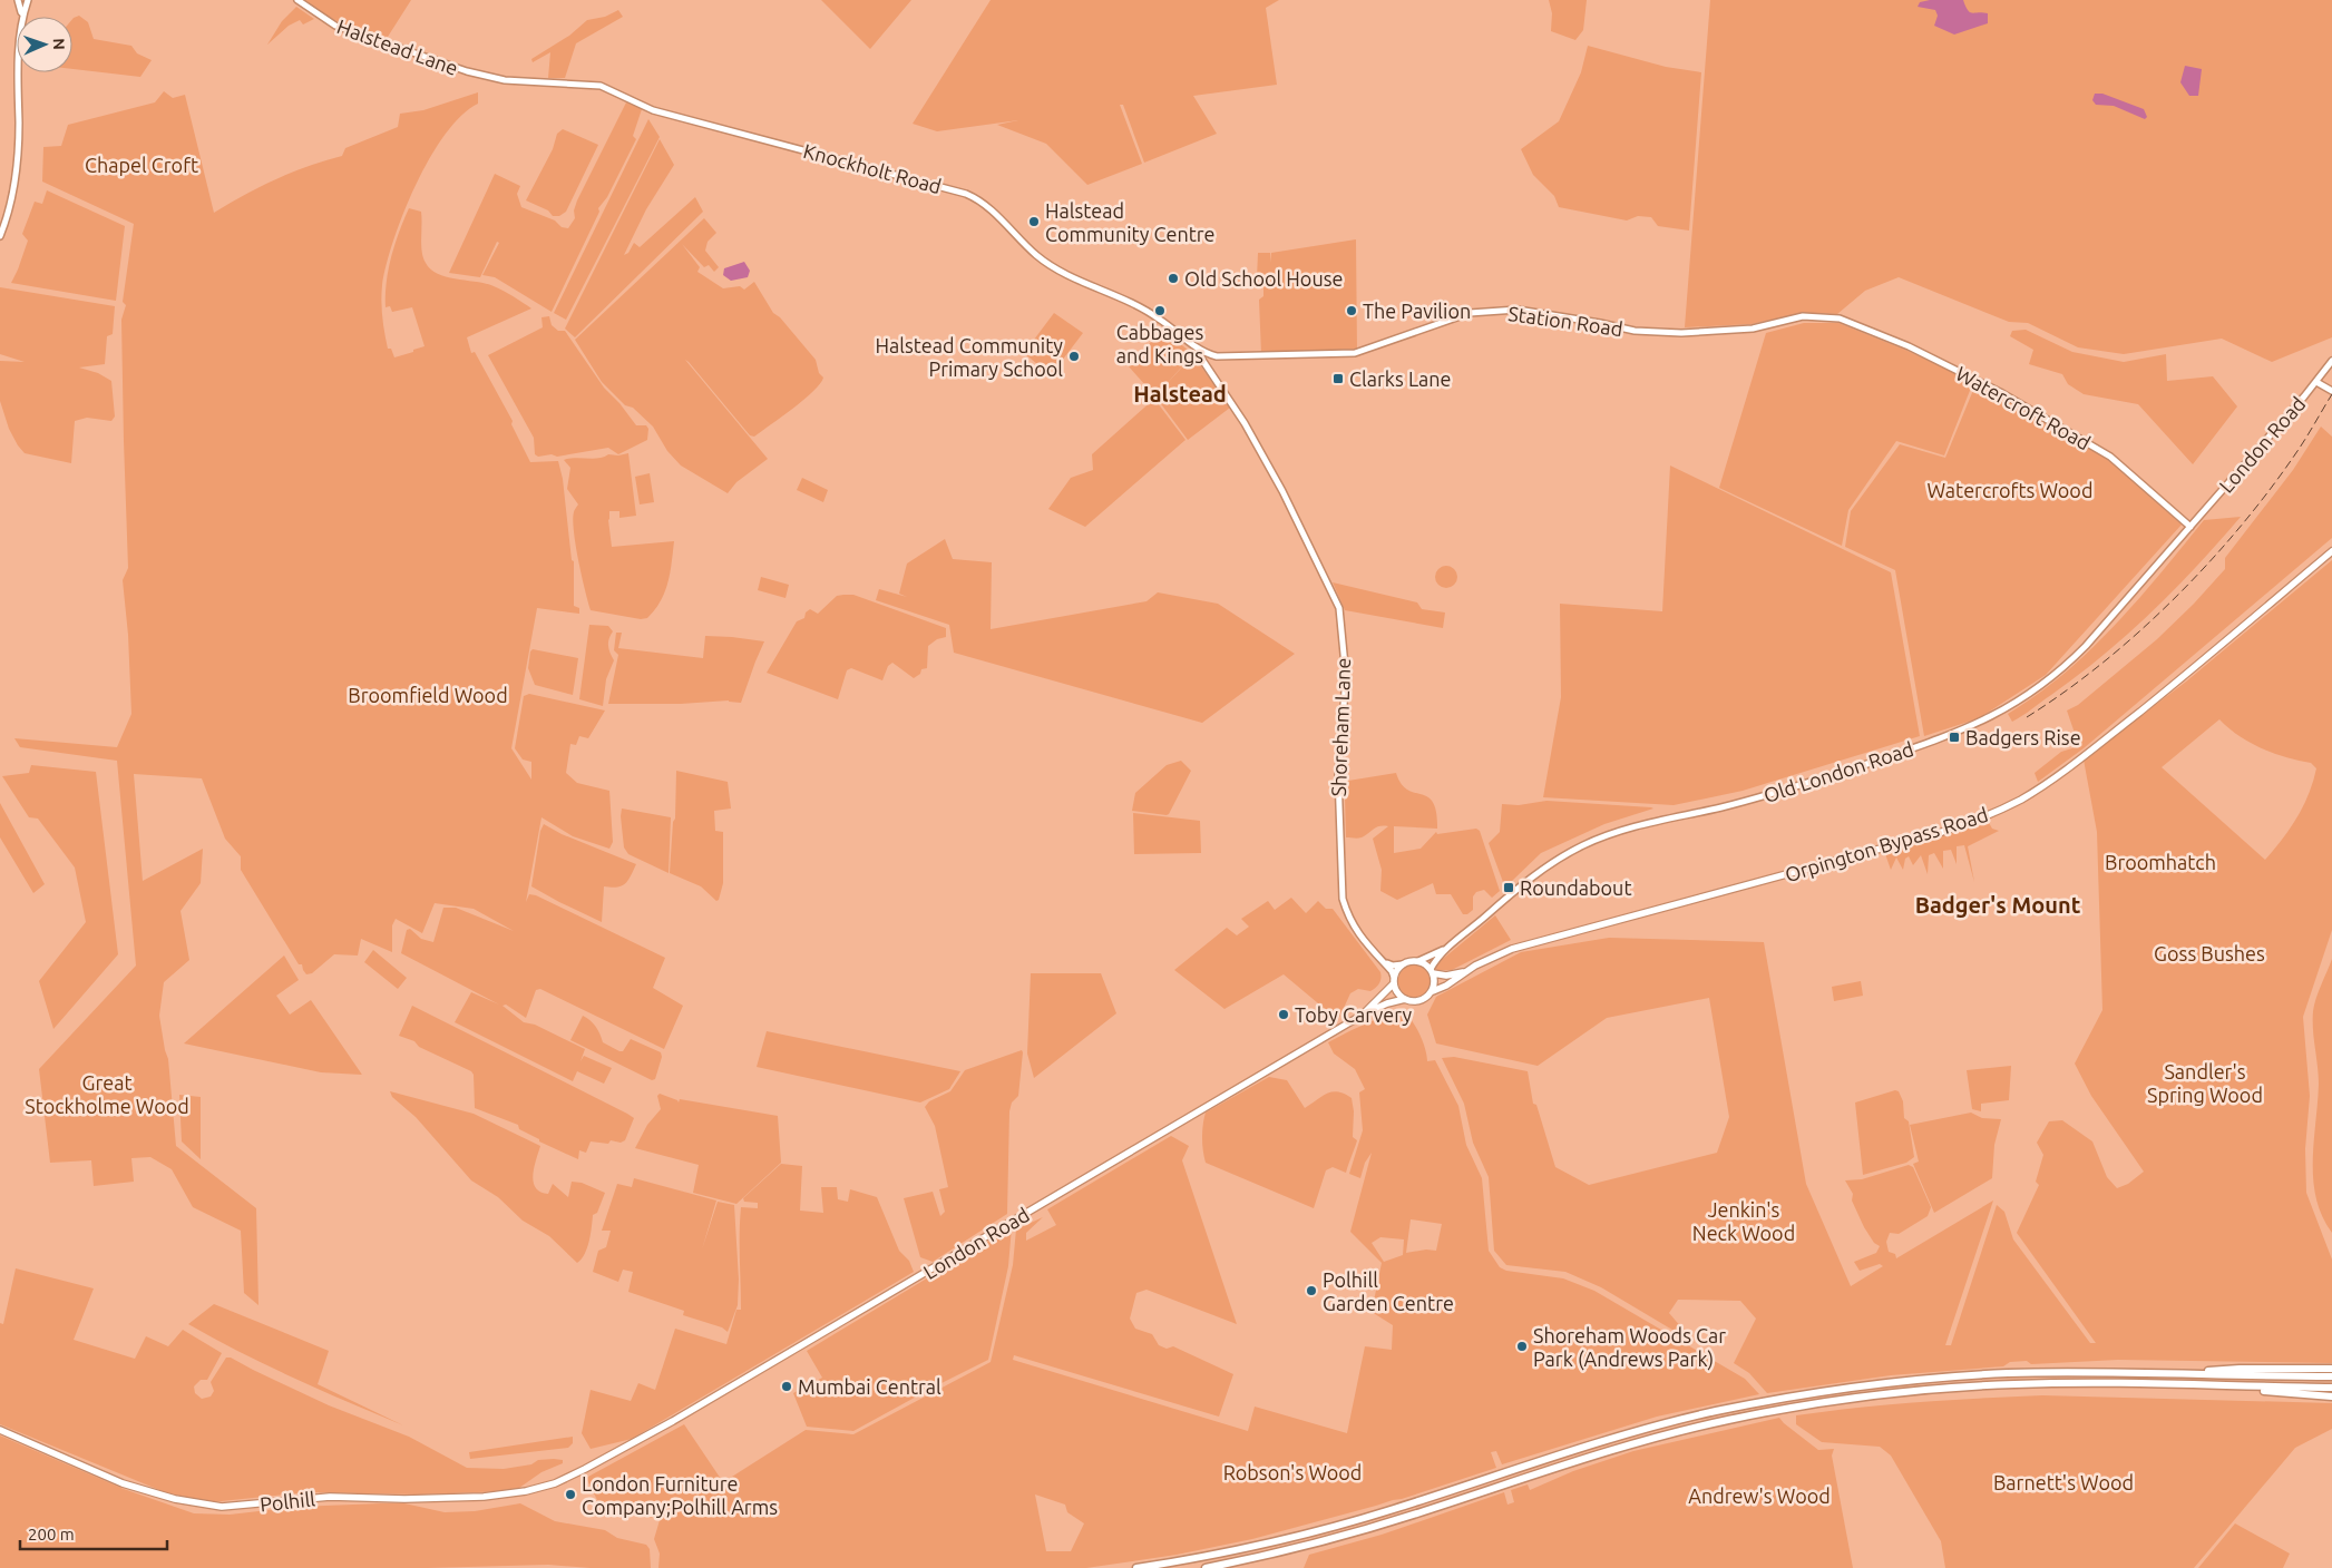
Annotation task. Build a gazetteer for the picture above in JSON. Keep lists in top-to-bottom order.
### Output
{
  "streets": {
    "main road": ["London Road", "Orpington Bypass Road", "Polhill"],
    "street": [
      "Halstead Lane",
      "Knockholt Road",
      "Station Road",
      "Watercroft Road",
      "Shoreham Lane",
      "Old London Road"
    ]
  },
  "crossings": [
    ["Halstead Lane", "Knockholt Road"],
    ["Knockholt Road", "Station Road"],
    ["Knockholt Road", "Shoreham Lane"],
    ["Station Road", "Watercroft Road"],
    ["Station Road", "Shoreham Lane"],
    ["Watercroft Road", "London Road"],
    ["Watercroft Road", "Old London Road"],
    ["London Road", "Shoreham Lane"],
    ["London Road", "Old London Road"],
    ["London Road", "Orpington Bypass Road"],
    ["London Road", "Polhill"],
    ["Shoreham Lane", "Old London Road"],
    ["Shoreham Lane", "Orpington Bypass Road"],
    ["Old London Road", "Orpington Bypass Road"]
  ],
  "districts": ["Halstead", "Badger's Mount"],
  "parks": [
    "Chapel Croft",
    "Watercrofts Wood",
    "Broomfield Wood",
    "Broomhatch",
    "Goss Bushes",
    "Sandler's Spring Wood",
    "Great Stockholme Wood",
    "Jenkin's Neck Wood",
    "Robson's Wood",
    "Barnett's Wood",
    "Andrew's Wood"
  ],
  "places": {
    "other": [
      "Halstead Community Centre",
      "Old School House",
      "Cabbages and Kings",
      "The Pavilion",
      "Halstead Community Primary School",
      "Toby Carvery",
      "Polhill Garden Centre",
      "Shoreham Woods Car Park (Andrews Park)",
      "Mumbai Central",
      "London Furniture Company;Polhill Arms"
    ],
    "transit": ["Clarks Lane", "Badgers Rise", "Roundabout"]
  },
  "scale_bar": "200 m",
  "north": "right"
}
